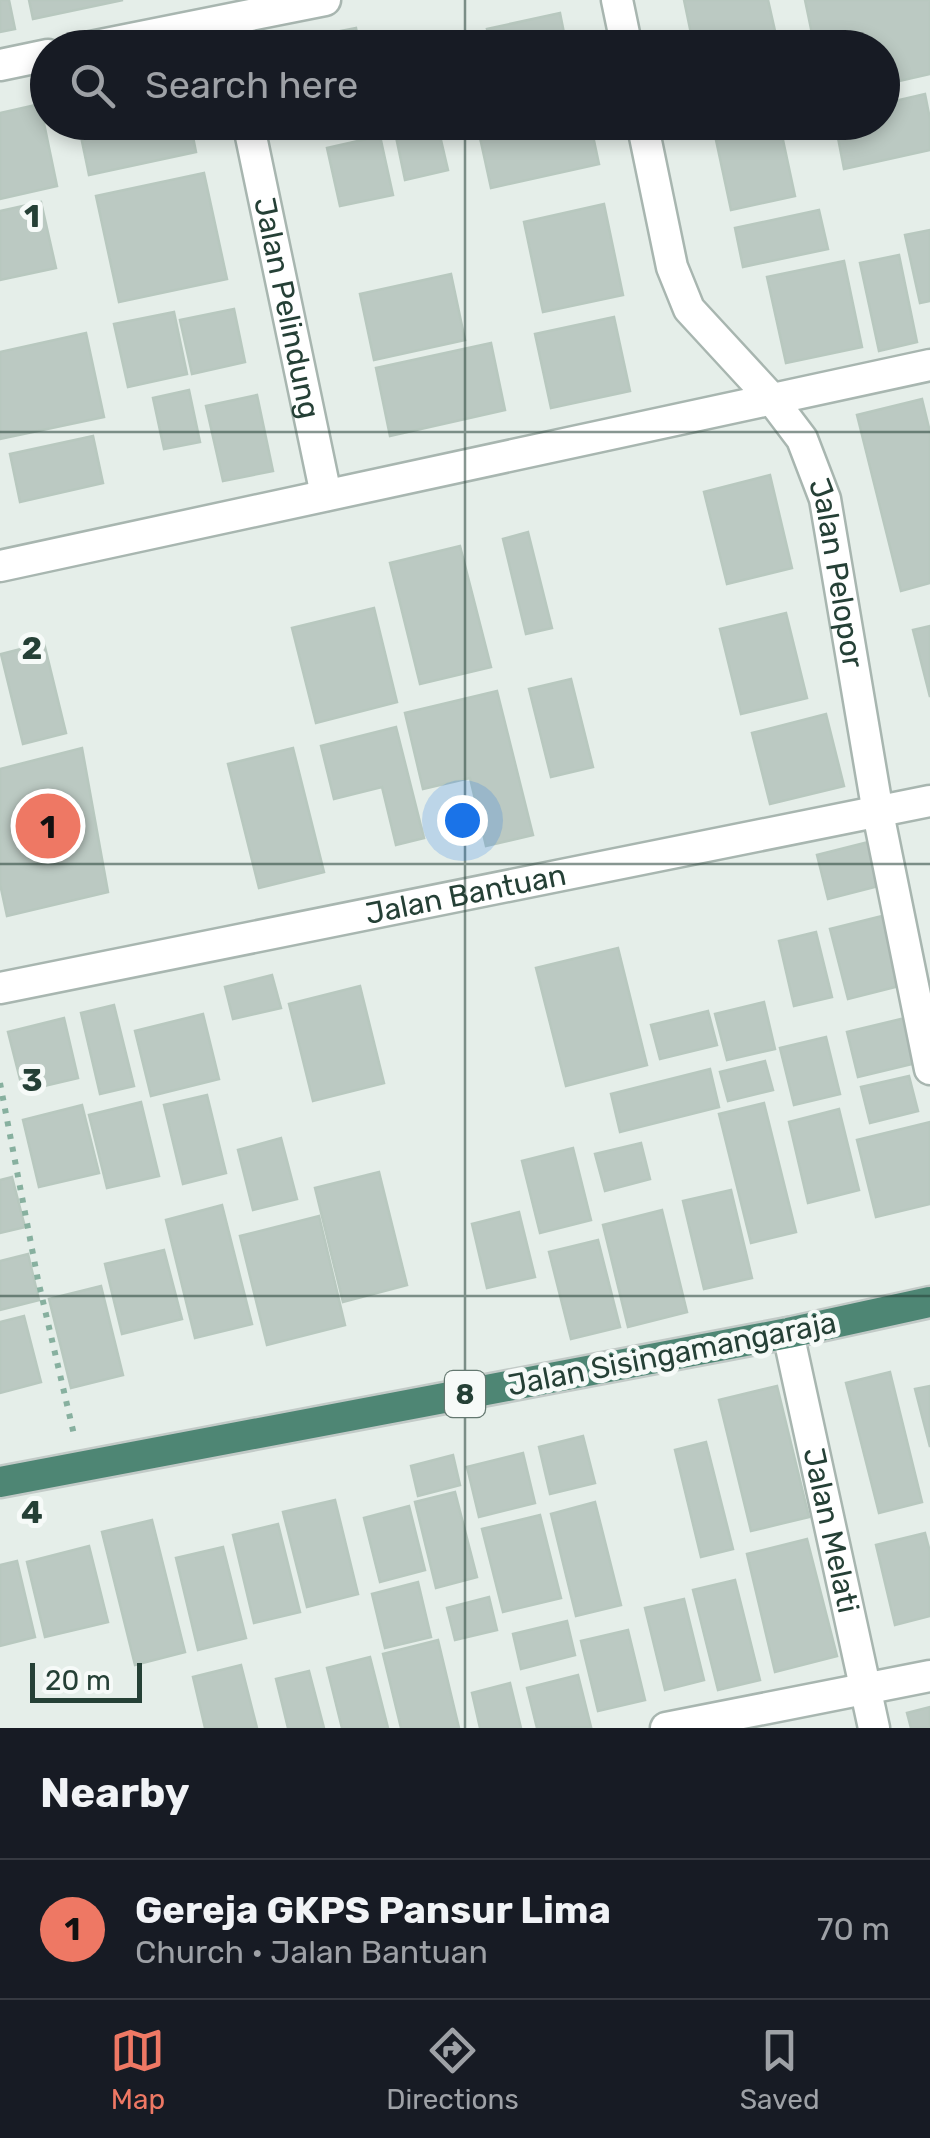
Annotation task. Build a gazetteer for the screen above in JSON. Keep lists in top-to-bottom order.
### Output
{
  "streets": {
    "highway": ["Jalan Sisingamangaraja", "8"],
    "street": [
      "Jalan Pelindung",
      "Jalan Pelopor",
      "Jalan Bantuan",
      "Jalan Melati"
    ]
  },
  "crossings": [
    ["Jalan Pelopor", "Jalan Bantuan"],
    ["Jalan Sisingamangaraja", "Jalan Melati"]
  ],
  "scale_bar": "20 m",
  "page": {
    "search": "Search here",
    "pins": "1",
    "scale": "20 m",
    "heading": "Nearby",
    "list": [
      {
        "mark": "1",
        "name": "Gereja GKPS Pansur Lima",
        "note": "Church · Jalan Bantuan",
        "value": "70 m"
      }
    ],
    "nav": ["Map", "Directions", "Saved"]
  },
  "grid": {
    "rows": [
      "1",
      "2",
      "3",
      "4"
    ]
  }
}
